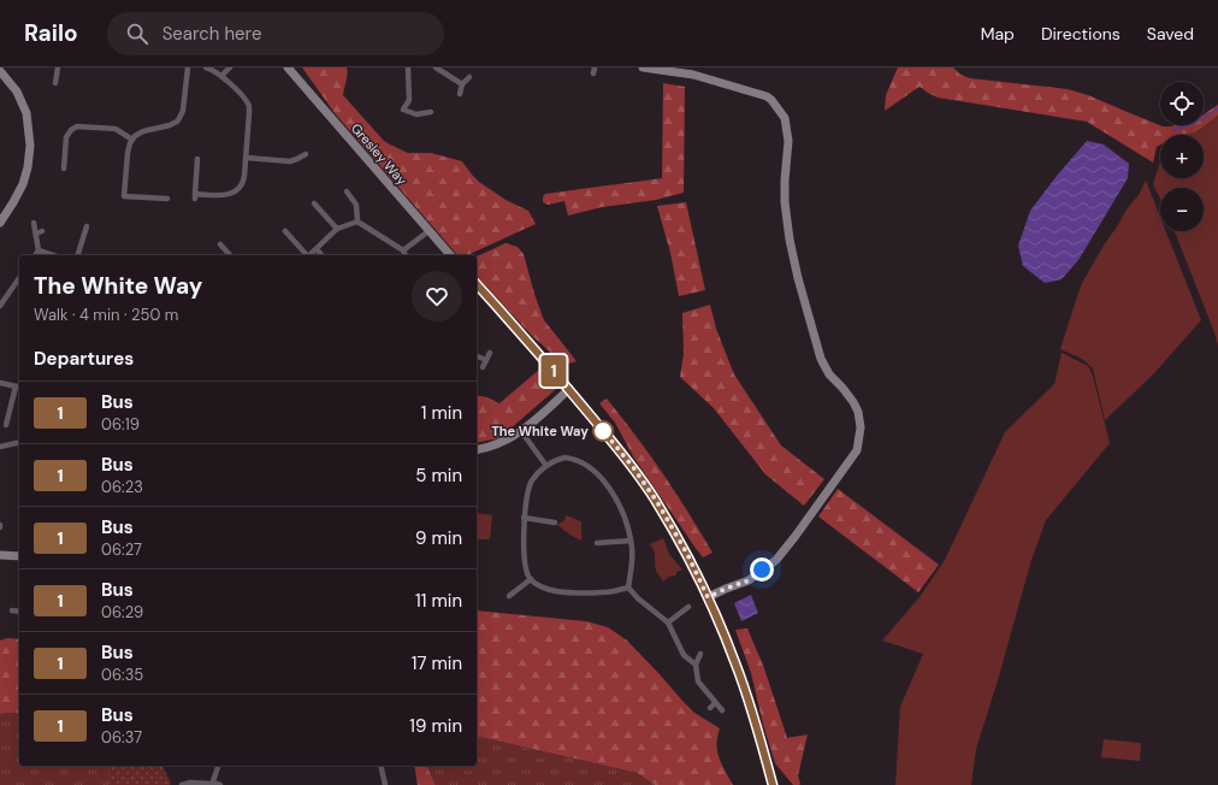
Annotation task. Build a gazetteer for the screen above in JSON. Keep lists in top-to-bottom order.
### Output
{
  "streets": {
    "street": ["Gresley Way"]
  },
  "places": ["The White Way"],
  "lines": ["bus line 1"],
  "page": {
    "header": "Railo",
    "search": "Search here",
    "nav": ["Map", "Directions", "Saved"],
    "on_map": "1",
    "map_buttons": ["+", "−"],
    "heading": [
      ["The White Way", "Walk · 4 min · 250 m"],
      "Departures"
    ],
    "list": [
      {
        "mark": "1",
        "name": "Bus",
        "note": "06:19",
        "value": "1 min"
      },
      {
        "mark": "1",
        "name": "Bus",
        "note": "06:23",
        "value": "5 min"
      },
      {
        "mark": "1",
        "name": "Bus",
        "note": "06:27",
        "value": "9 min"
      },
      {
        "mark": "1",
        "name": "Bus",
        "note": "06:29",
        "value": "11 min"
      },
      {
        "mark": "1",
        "name": "Bus",
        "note": "06:35",
        "value": "17 min"
      },
      {
        "mark": "1",
        "name": "Bus",
        "note": "06:37",
        "value": "19 min"
      }
    ]
  }
}
